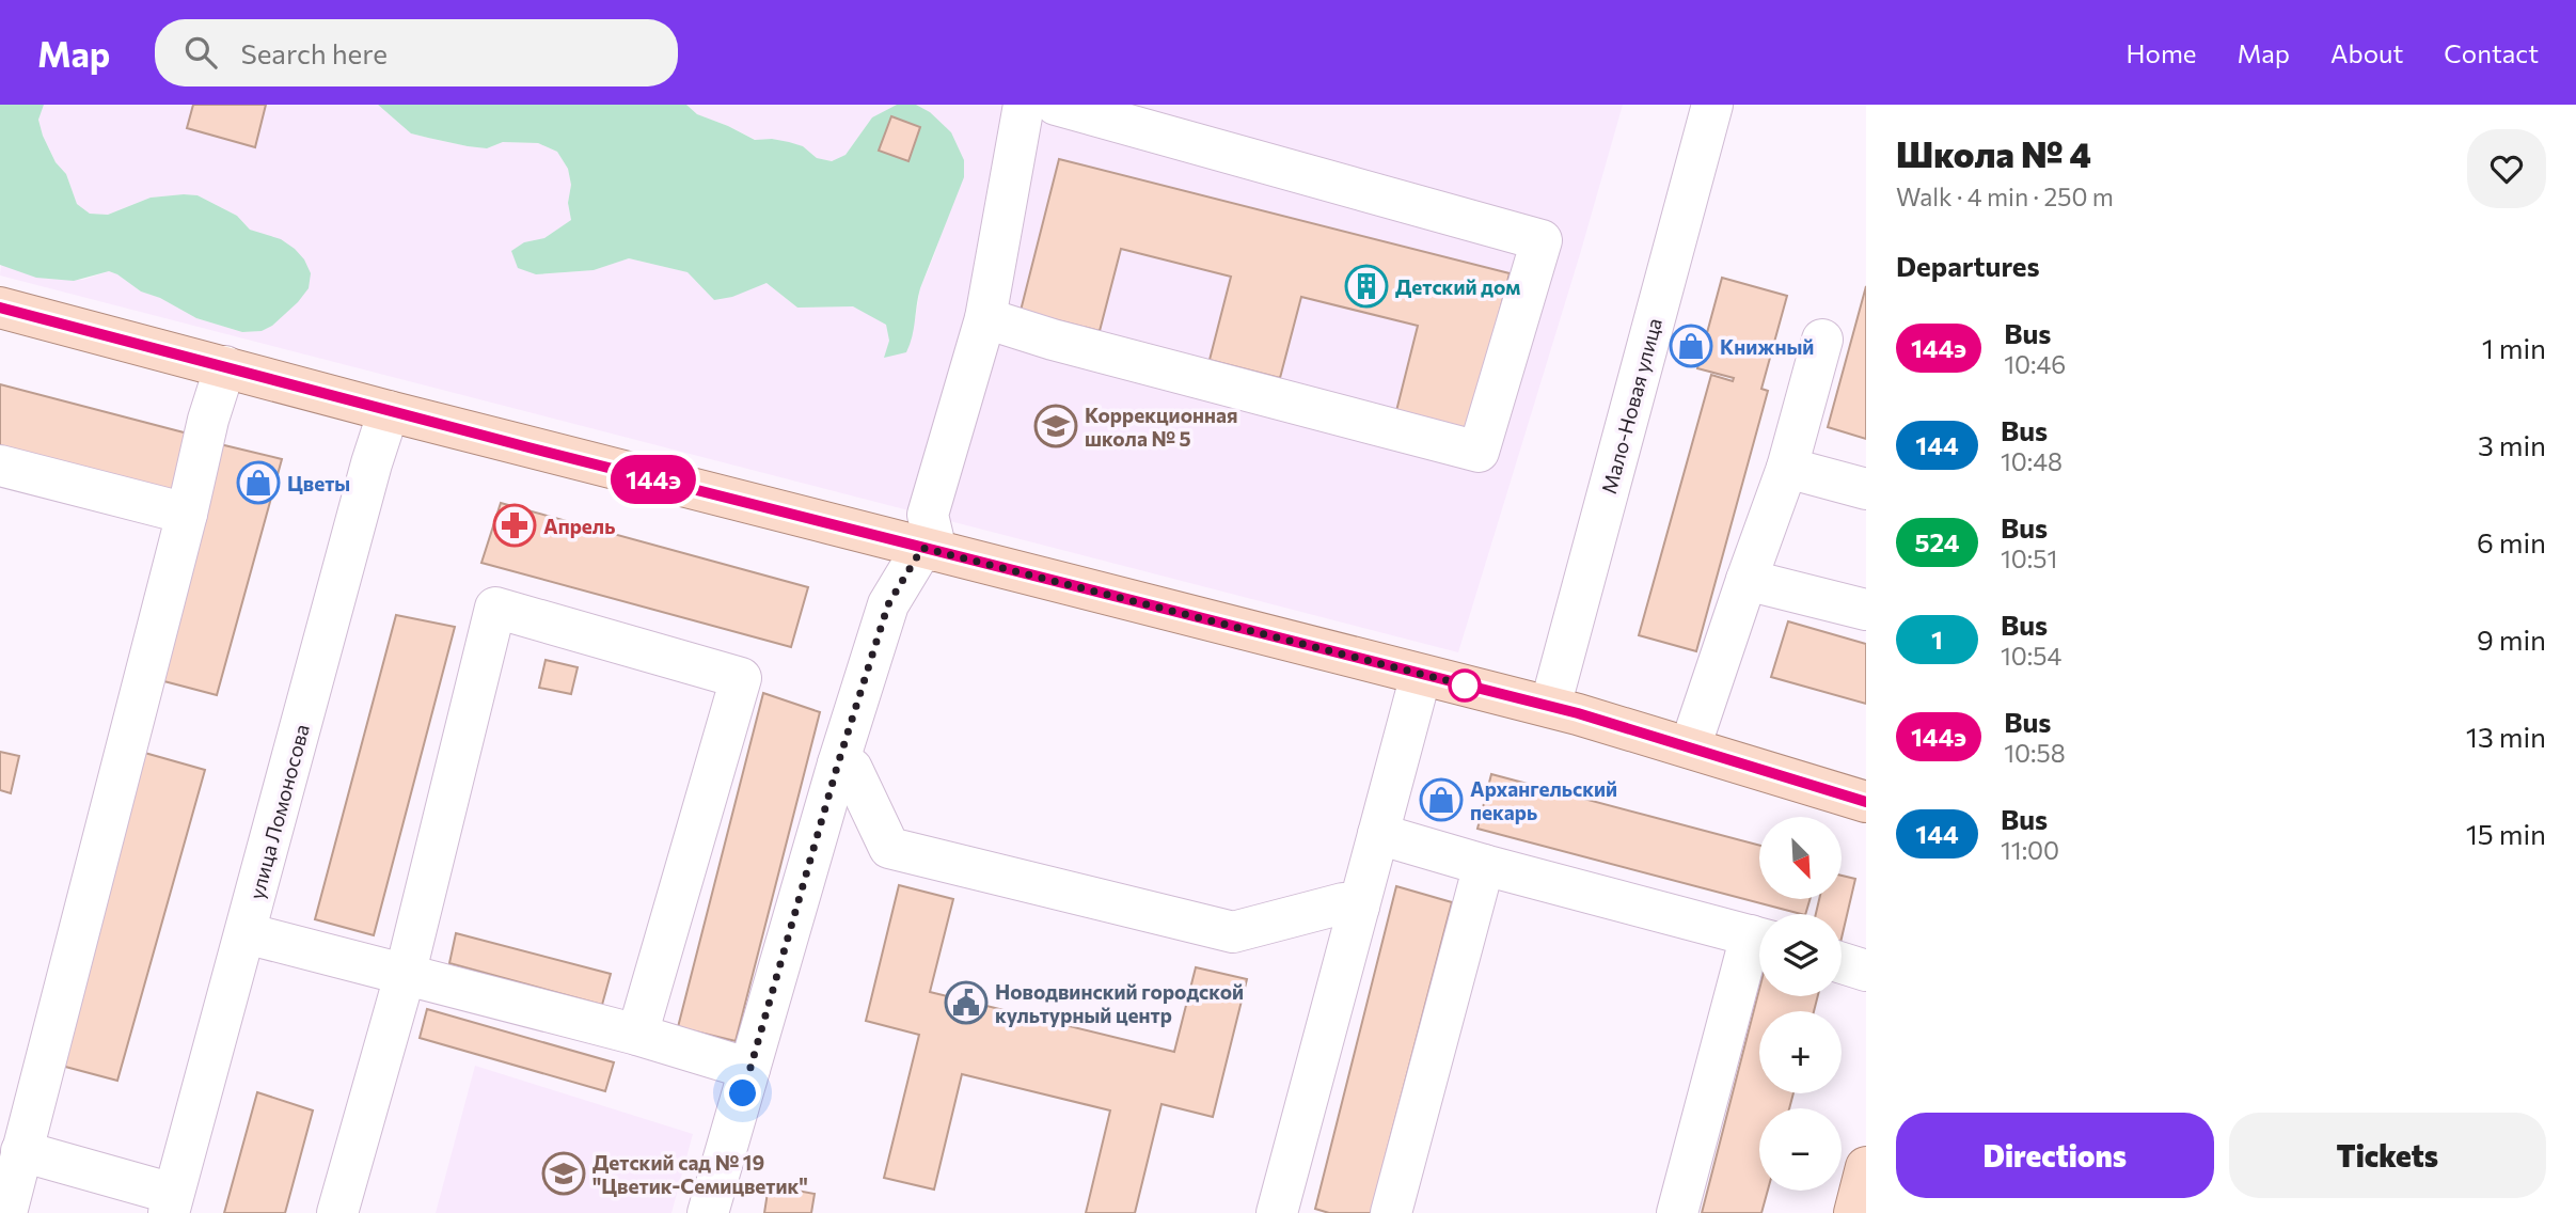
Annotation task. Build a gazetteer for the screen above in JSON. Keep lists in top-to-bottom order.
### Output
{
  "streets": {
    "street": ["Мало-Новая улица", "улица Ломоносова"]
  },
  "places": {
    "building": ["Детский дом"],
    "shop": ["Книжный", "Цветы", "Архангельский пекарь"],
    "school or university": ["Коррекционная школа № 5", "Детский сад № 19 \"Цветик-Семицветик\""],
    "pharmacy": ["Апрель"],
    "public building": ["Новодвинский городской культурный центр"]
  },
  "lines": ["bus line 144э"],
  "north": "bottom right",
  "page": {
    "header": "Map",
    "search": "Search here",
    "nav": [
      "Home",
      "Map",
      "About",
      "Contact"
    ],
    "on_map": "144э",
    "heading": [
      ["Школа № 4", "Walk · 4 min · 250 m"],
      "Departures"
    ],
    "list": [
      {
        "mark": "144э",
        "name": "Bus",
        "note": "10:46",
        "value": "1 min"
      },
      {
        "mark": "144",
        "name": "Bus",
        "note": "10:48",
        "value": "3 min"
      },
      {
        "mark": "524",
        "name": "Bus",
        "note": "10:51",
        "value": "6 min"
      },
      {
        "mark": "1",
        "name": "Bus",
        "note": "10:54",
        "value": "9 min"
      },
      {
        "mark": "144э",
        "name": "Bus",
        "note": "10:58",
        "value": "13 min"
      },
      {
        "mark": "144",
        "name": "Bus",
        "note": "11:00",
        "value": "15 min"
      }
    ],
    "map_buttons": ["+", "−"],
    "buttons": ["Directions", "Tickets"]
  }
}
